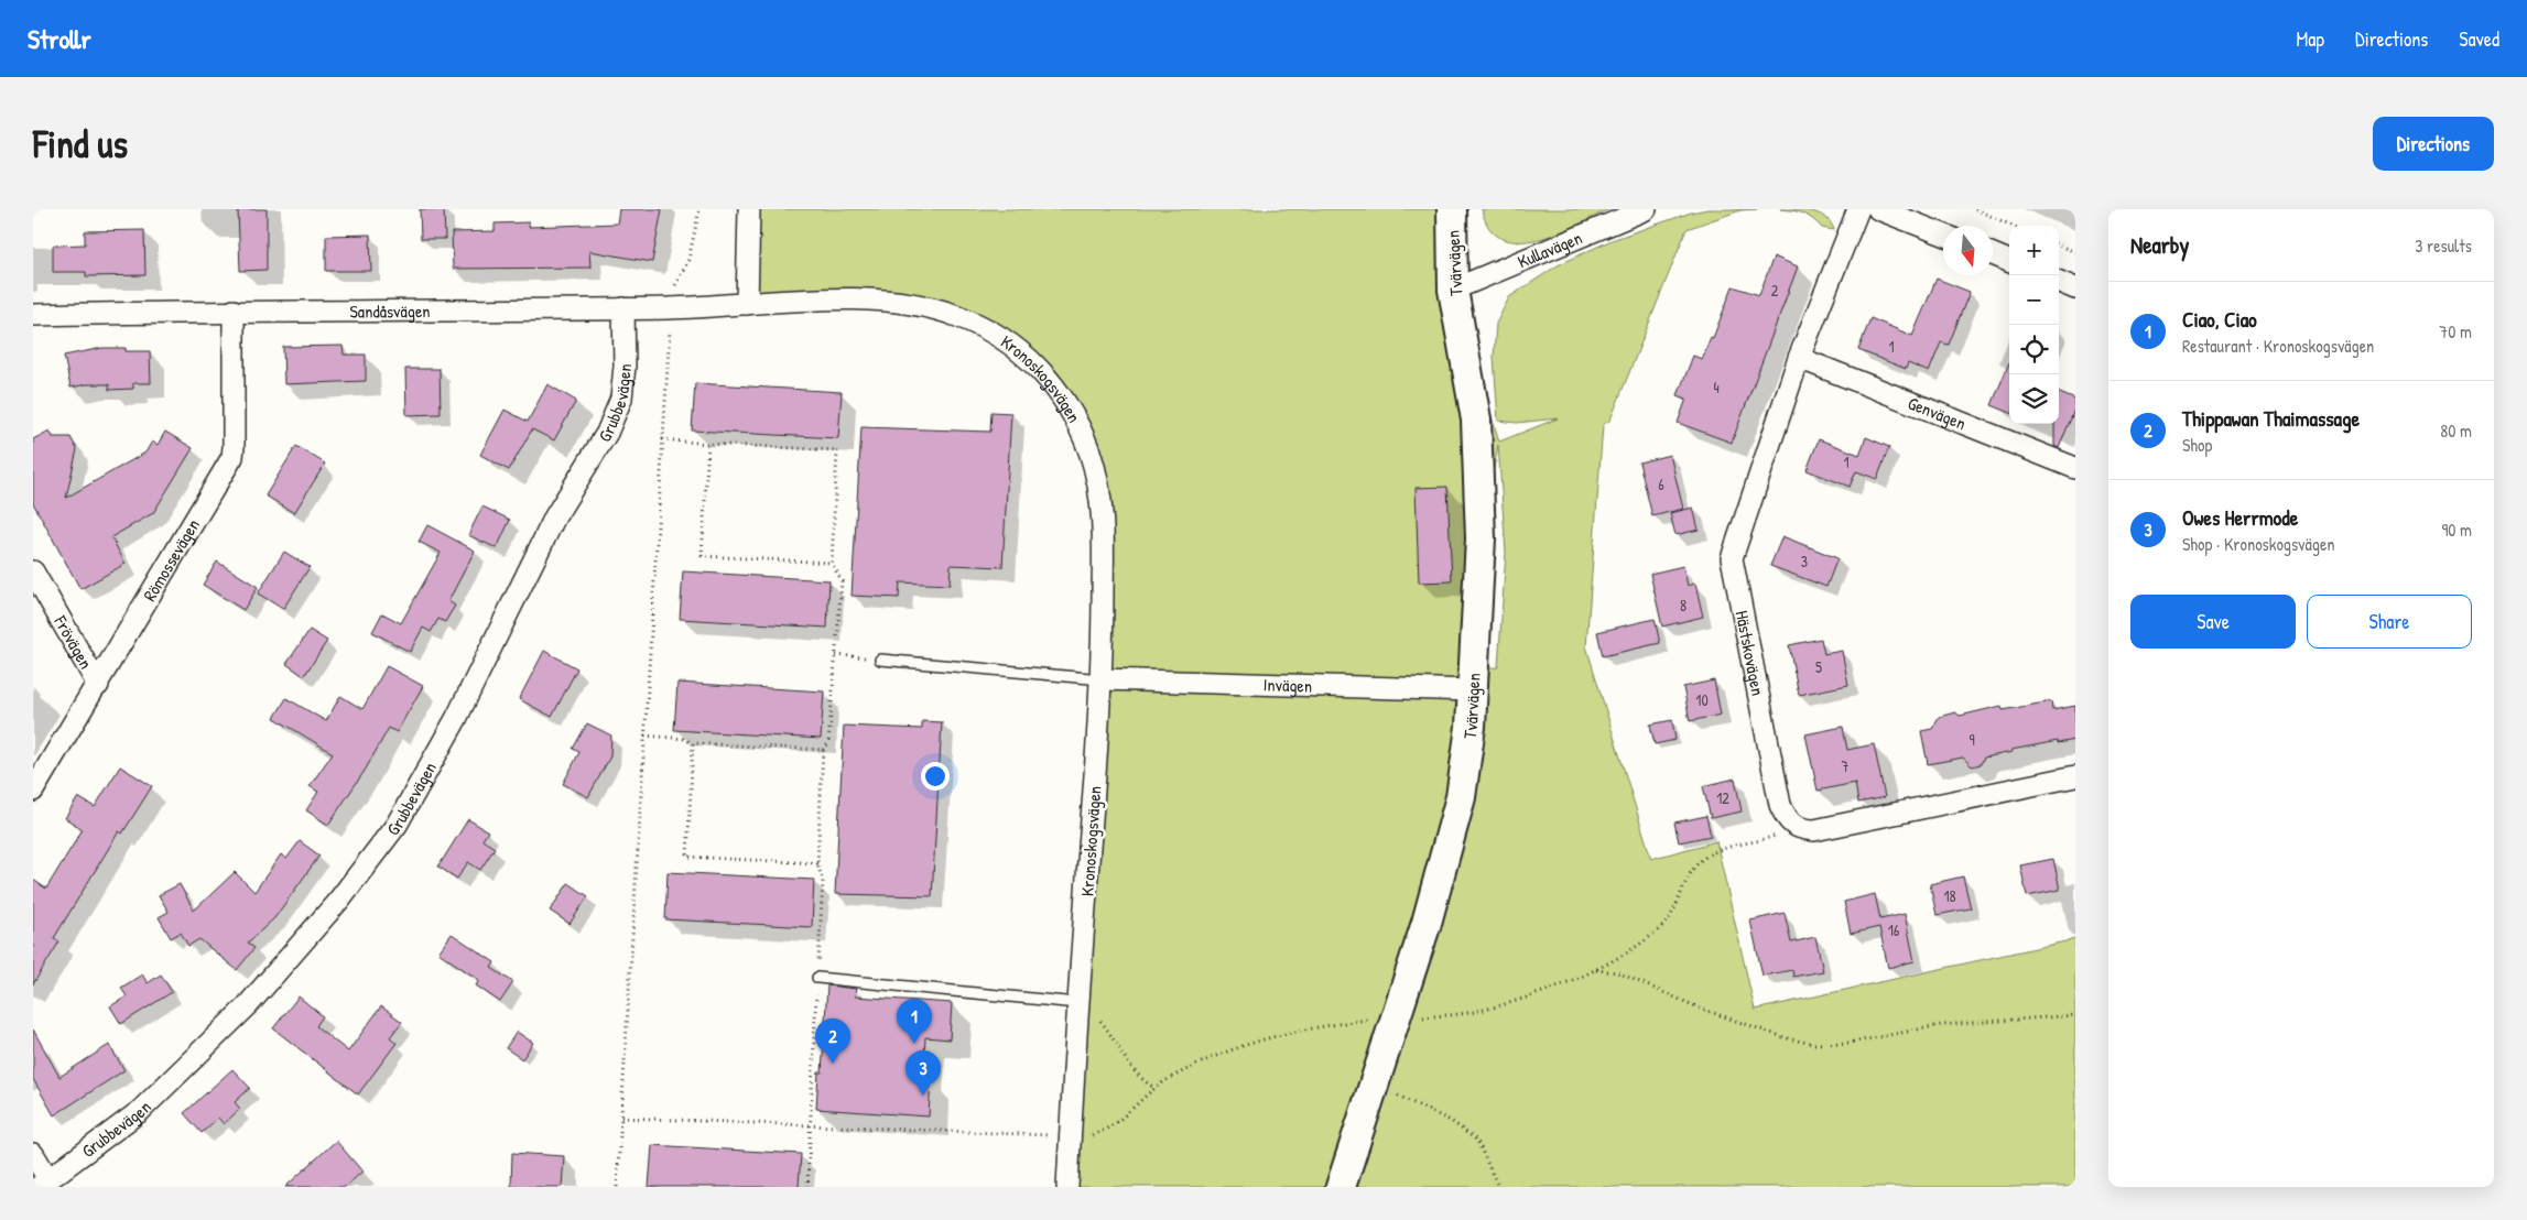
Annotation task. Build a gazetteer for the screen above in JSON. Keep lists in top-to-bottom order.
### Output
{
  "streets": {
    "street": [
      "Kullavägen",
      "Tvärvägen",
      "Sandåsvägen",
      "Kronoskogsvägen",
      "Grubbevägen",
      "Genvägen",
      "Römossevägen",
      "Frövägen",
      "Hästskovägen",
      "Invägen"
    ]
  },
  "crossings": [
    ["Kullavägen", "Tvärvägen"],
    ["Tvärvägen", "Invägen"],
    ["Sandåsvägen", "Kronoskogsvägen"],
    ["Sandåsvägen", "Grubbevägen"],
    ["Sandåsvägen", "Römossevägen"],
    ["Kronoskogsvägen", "Invägen"],
    ["Genvägen", "Hästskovägen"],
    ["Römossevägen", "Frövägen"]
  ],
  "house_numbers": [
    "2",
    "1",
    "4",
    "1",
    "6",
    "3",
    "8",
    "5",
    "10",
    "9",
    "7",
    "12",
    "18",
    "16"
  ],
  "north": "bottom",
  "page": {
    "header": "Strollr",
    "nav": ["Map", "Directions", "Saved"],
    "buttons": [
      "Directions",
      ["Save", "Share"]
    ],
    "title": "Find us",
    "heading": ["Nearby", "3 results"],
    "map_buttons": ["+", "−"],
    "list": [
      {
        "mark": "1",
        "name": "Ciao, Ciao",
        "note": "Restaurant · Kronoskogsvägen",
        "value": "70 m"
      },
      {
        "mark": "2",
        "name": "Thippawan Thaimassage",
        "note": "Shop",
        "value": "80 m"
      },
      {
        "mark": "3",
        "name": "Owes Herrmode",
        "note": "Shop · Kronoskogsvägen",
        "value": "90 m"
      }
    ],
    "pins": ["1", "2", "3"]
  }
}
